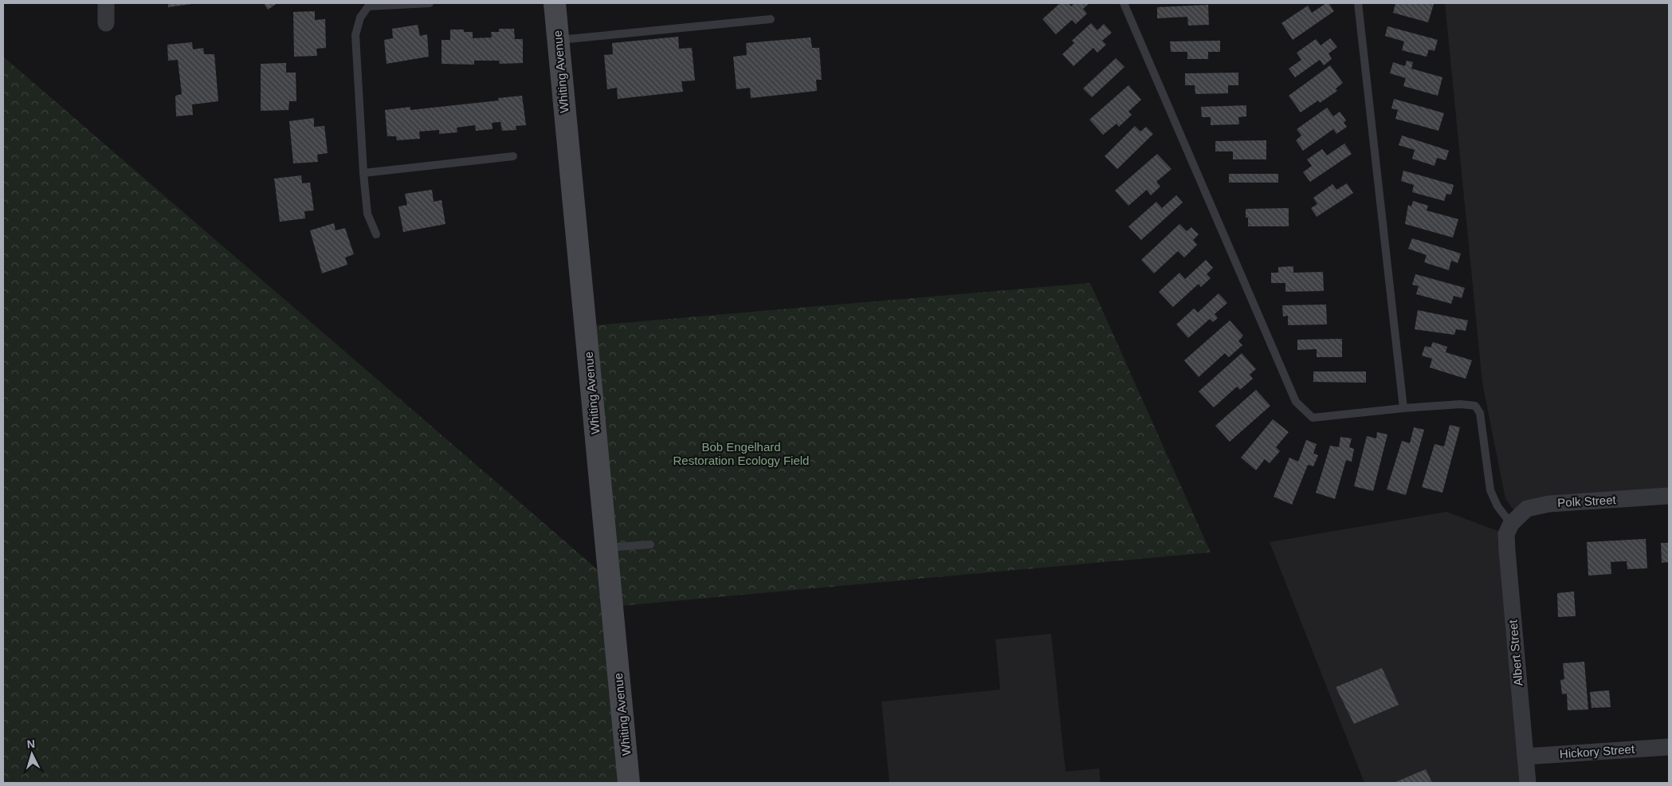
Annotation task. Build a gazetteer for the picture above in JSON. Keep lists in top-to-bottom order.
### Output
{
  "streets": {
    "street": [
      "Whiting Avenue",
      "Polk Street",
      "Albert Street",
      "Hickory Street"
    ]
  },
  "crossings": [
    ["Polk Street", "Albert Street"],
    ["Albert Street", "Hickory Street"]
  ],
  "parks": ["Bob Engelhard Restoration Ecology Field"],
  "north": "top"
}
